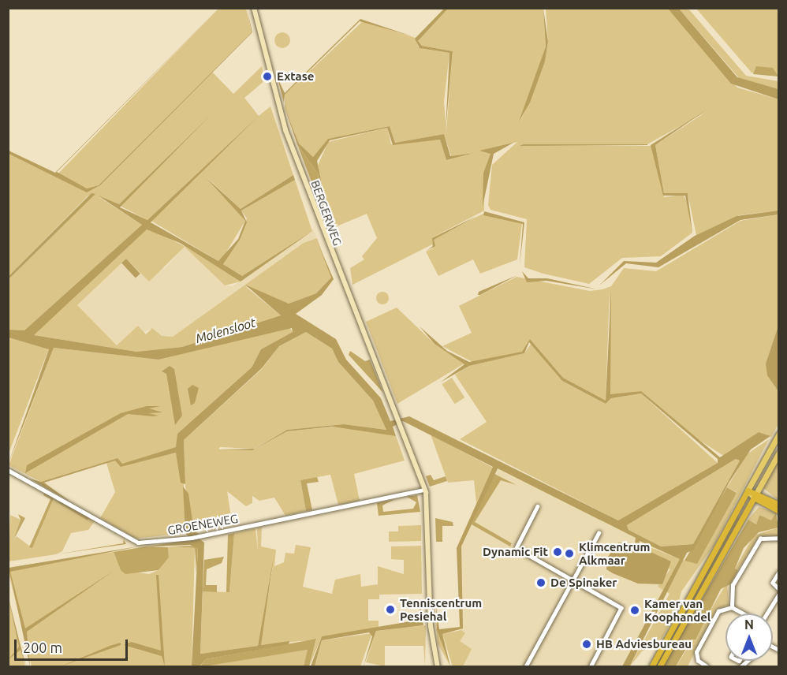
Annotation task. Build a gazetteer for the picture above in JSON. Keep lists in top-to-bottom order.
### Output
{
  "streets": {
    "main road": ["BERGERWEG"],
    "street": ["GROENEWEG"]
  },
  "crossings": [
    ["BERGERWEG", "GROENEWEG"]
  ],
  "water": ["Molensloot"],
  "places": [
    "Extase",
    "Dynamic Fit",
    "Klimcentrum Alkmaar",
    "De Spinaker",
    "Tenniscentrum Pesiehal",
    "Kamer van Koophandel",
    "HB Adviesbureau"
  ],
  "scale_bar": "200 m",
  "north": "top"
}
